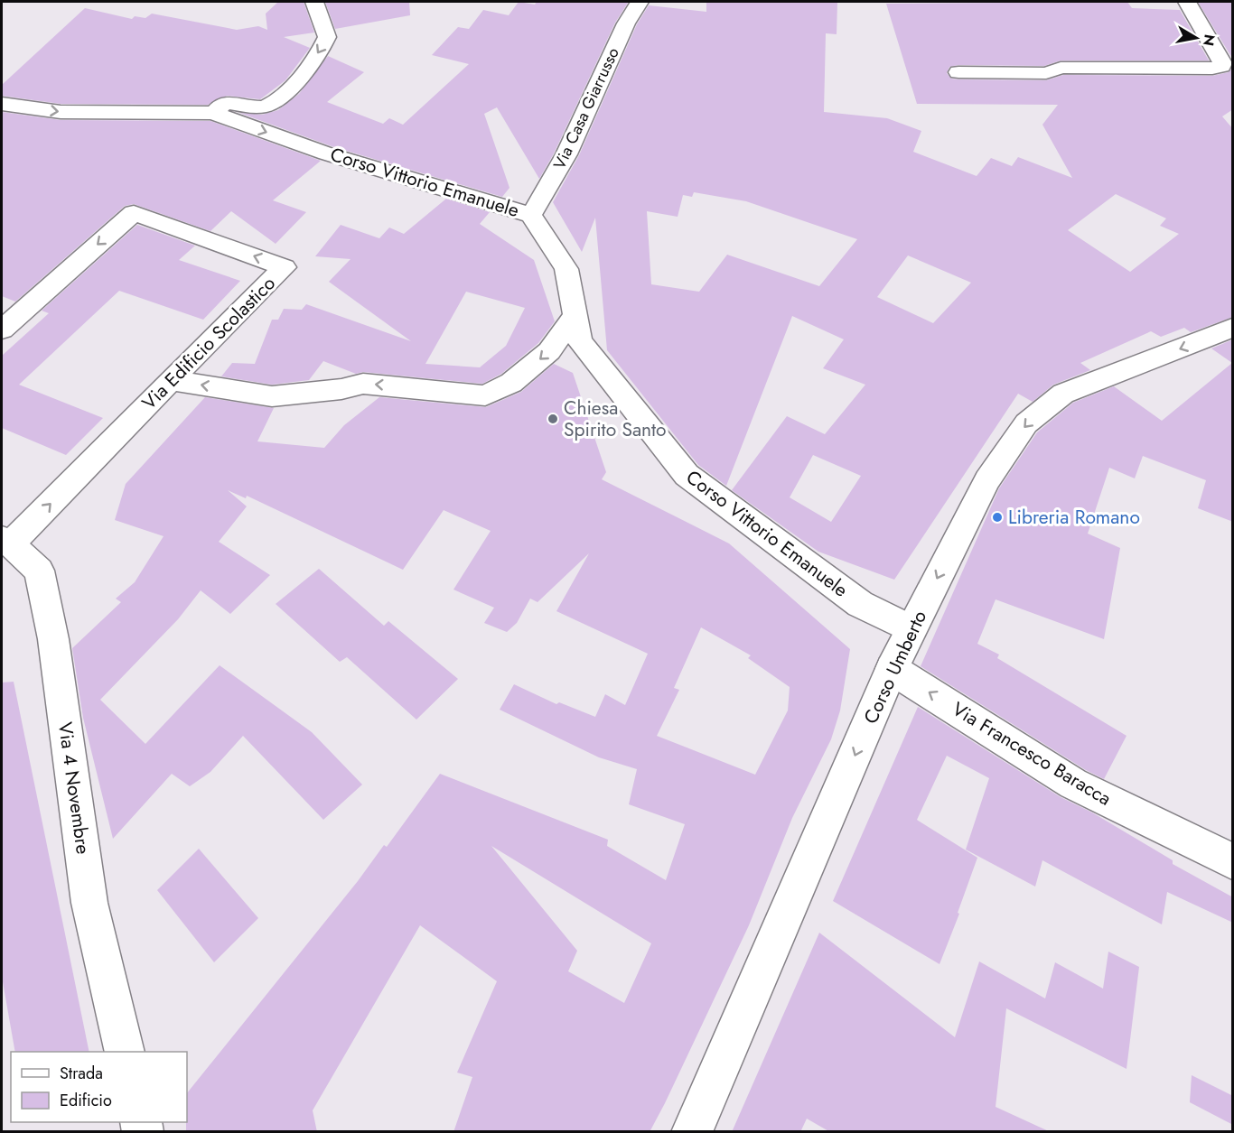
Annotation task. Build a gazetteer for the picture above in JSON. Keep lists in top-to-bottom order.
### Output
{
  "streets": {
    "street": [
      "Via Casa Giarrusso",
      "Corso Vittorio Emanuele",
      "Via Edificio Scolastico",
      "Corso Umberto",
      "Via Francesco Baracca",
      "Via 4 Novembre"
    ]
  },
  "crossings": [
    ["Via Casa Giarrusso", "Corso Vittorio Emanuele"],
    ["Corso Vittorio Emanuele", "Corso Umberto"],
    ["Via Edificio Scolastico", "Via 4 Novembre"],
    ["Corso Umberto", "Via Francesco Baracca"]
  ],
  "one_way": ["Corso Vittorio Emanuele", "Corso Umberto", "Via Francesco Baracca"],
  "places": ["Chiesa Spirito Santo", "Libreria Romano"],
  "legend": ["Strada", "Edificio"],
  "north": "right"
}
